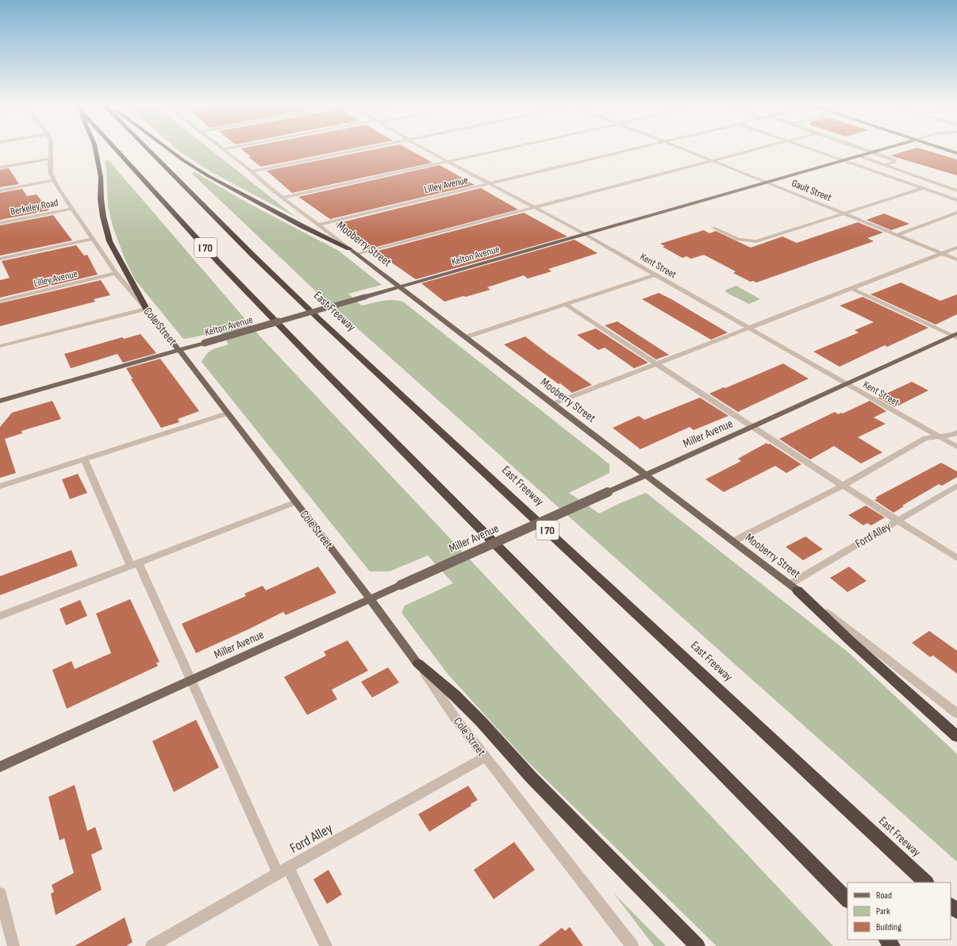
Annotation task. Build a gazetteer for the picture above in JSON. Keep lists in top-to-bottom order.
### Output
{
  "streets": {
    "highway": ["I 70", "East Freeway"],
    "main road": [
      "Mooberry Street",
      "Kelton Avenue",
      "Cole Street",
      "Miller Avenue"
    ],
    "street": [
      "Lilley Avenue",
      "Gault Street",
      "Berkeley Road",
      "Kent Street",
      "Ford Alley"
    ]
  },
  "crossings": [
    ["Lilley Avenue", "Mooberry Street"],
    ["Lilley Avenue", "Kent Street"],
    ["Lilley Avenue", "Cole Street"],
    ["Gault Street", "Kelton Avenue"],
    ["Berkeley Road", "Cole Street"],
    ["Mooberry Street", "Kelton Avenue"],
    ["Mooberry Street", "Miller Avenue"],
    ["Mooberry Street", "Ford Alley"],
    ["Kelton Avenue", "Kent Street"],
    ["Kelton Avenue", "Cole Street"],
    ["Kent Street", "Miller Avenue"],
    ["Cole Street", "Miller Avenue"],
    ["Cole Street", "Ford Alley"]
  ],
  "legend": ["Road", "Park", "Building"]
}
